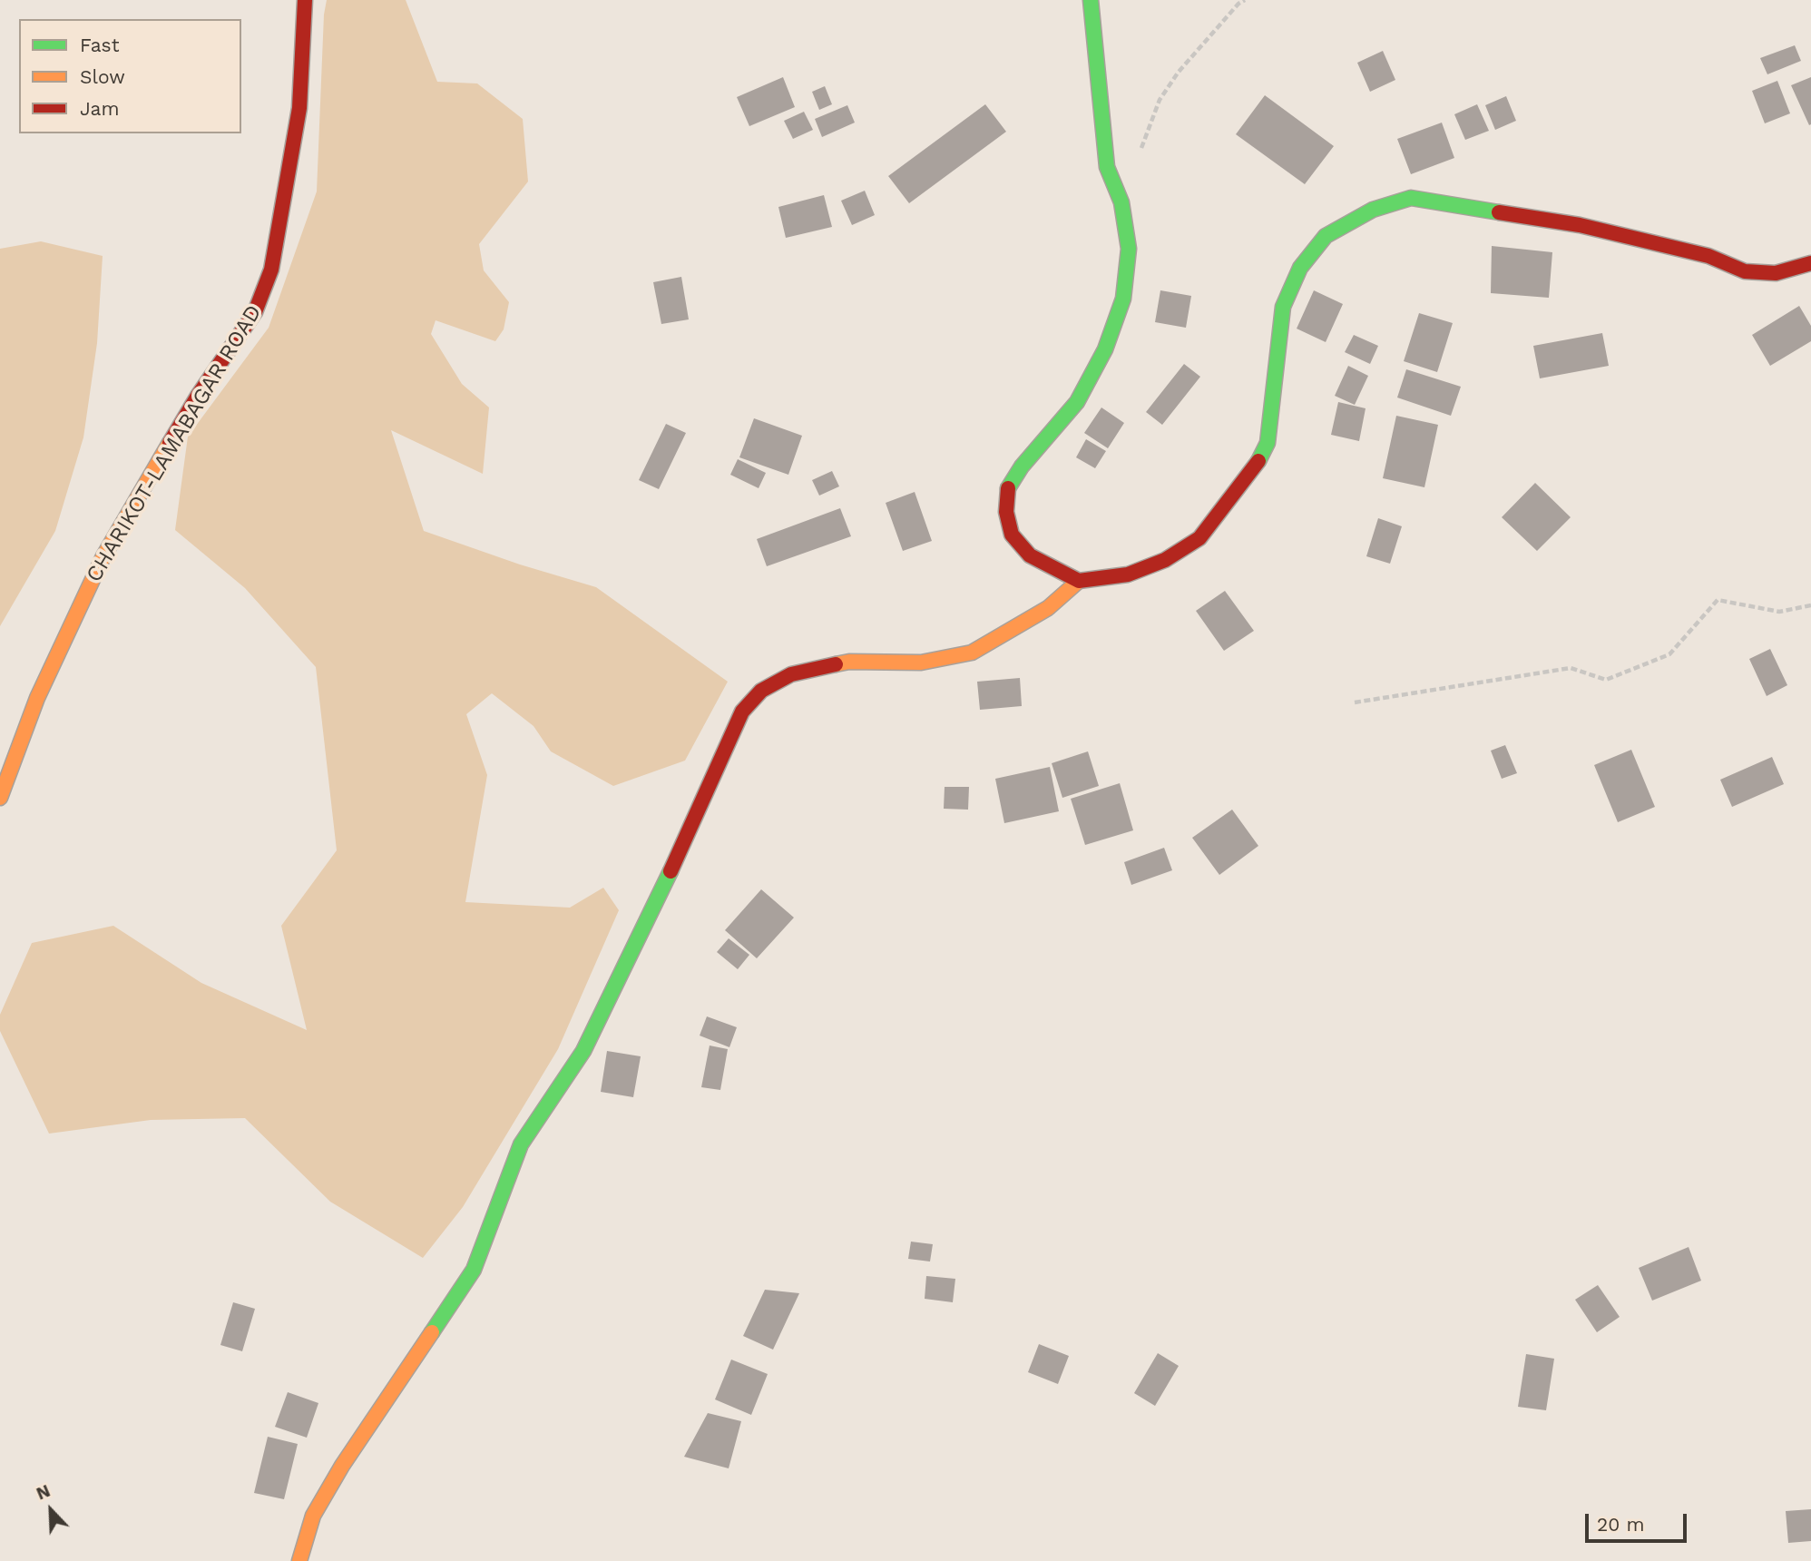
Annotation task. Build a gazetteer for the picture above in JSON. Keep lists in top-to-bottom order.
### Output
{
  "streets": {
    "main road": ["CHARIKOT-LAMABAGAR ROAD"]
  },
  "legend": ["Fast", "Slow", "Jam"],
  "scale_bar": "20 m",
  "north": "top left"
}
